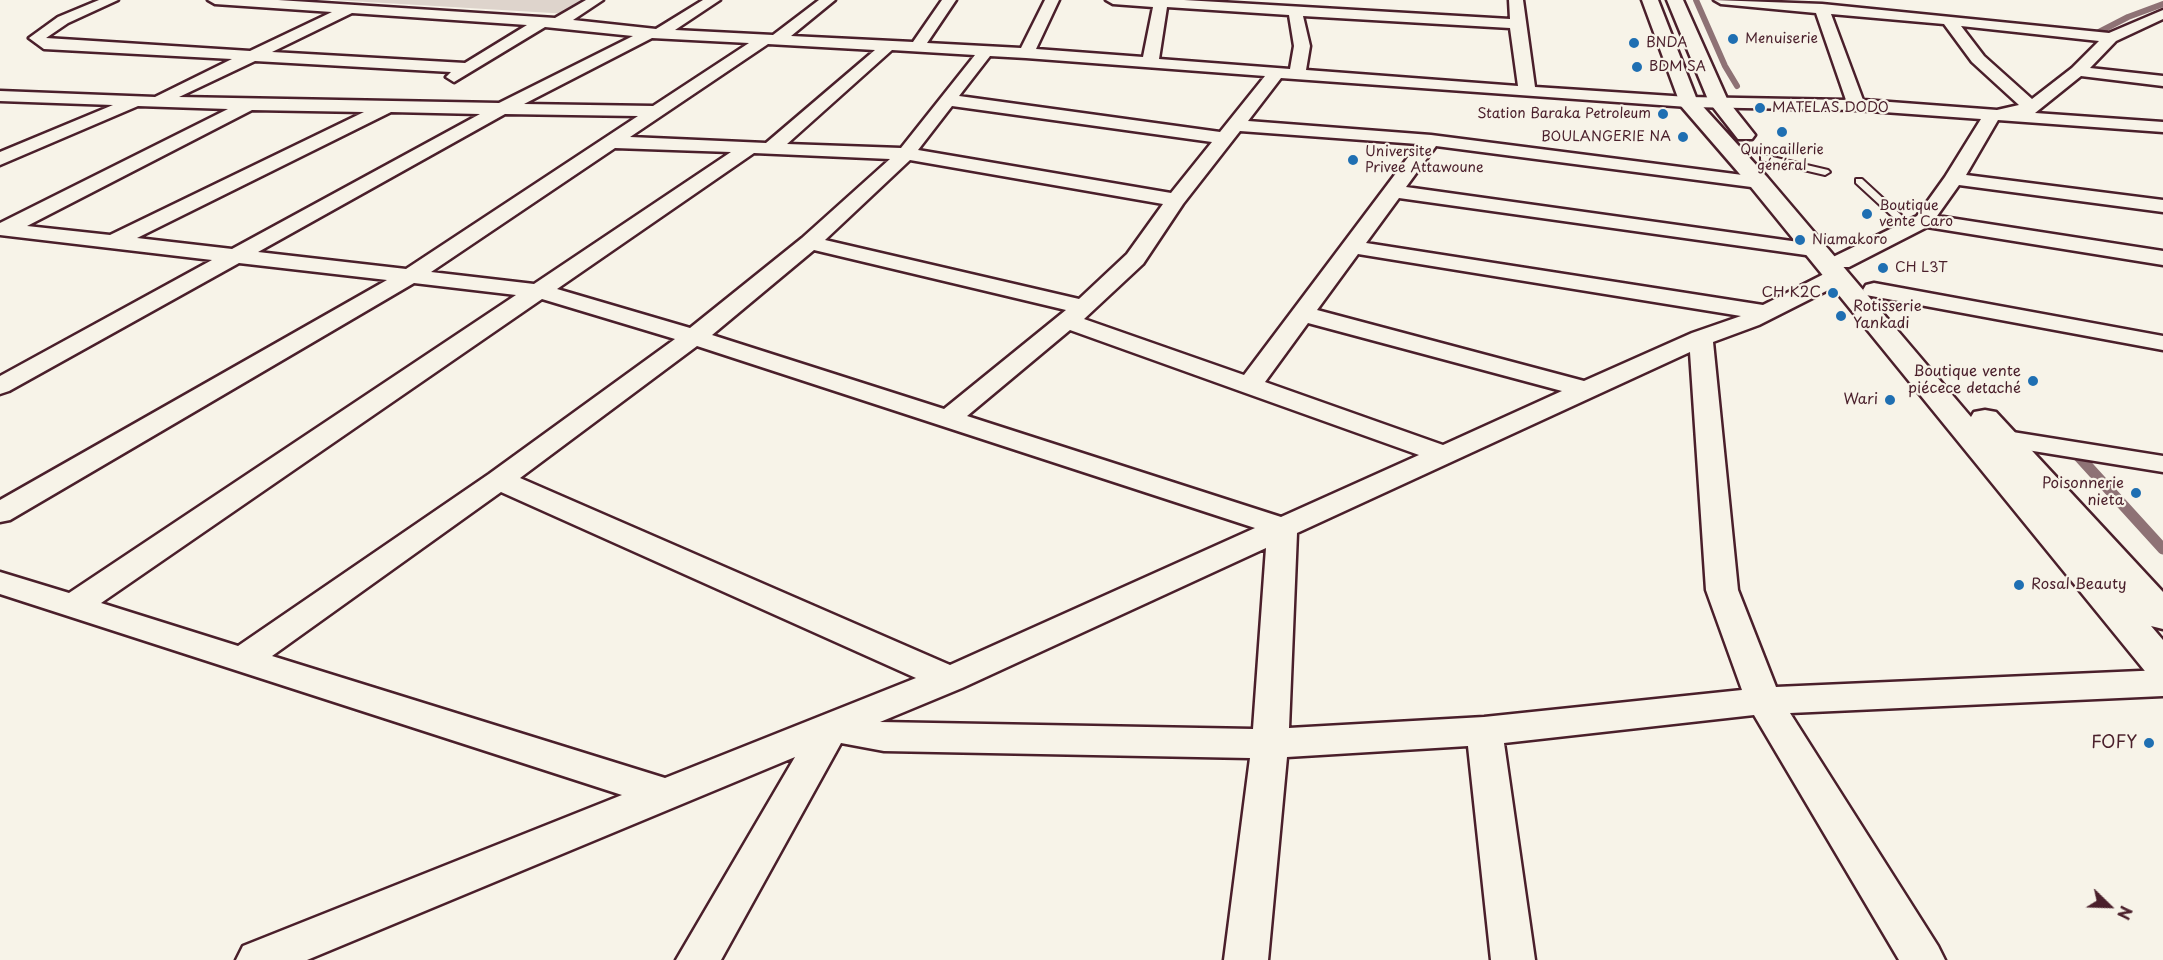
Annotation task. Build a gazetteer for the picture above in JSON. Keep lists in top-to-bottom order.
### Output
{
  "places": [
    "Menuiserie",
    "BNDA",
    "BDM SA",
    "MATELAS DODO",
    "Station Baraka Petroleum",
    "Quincaillerie général",
    "BOULANGERIE NA",
    "Universite Privee Attawoune",
    "Boutique vente Caro",
    "Niamakoro",
    "CH L3T",
    "CH K2C",
    "Rotisserie Yankadi",
    "Boutique vente piécece detaché",
    "Wari",
    "Poisonnerie nieta",
    "Rosal Beauty",
    "FOFY"
  ],
  "north": "bottom right"
}
